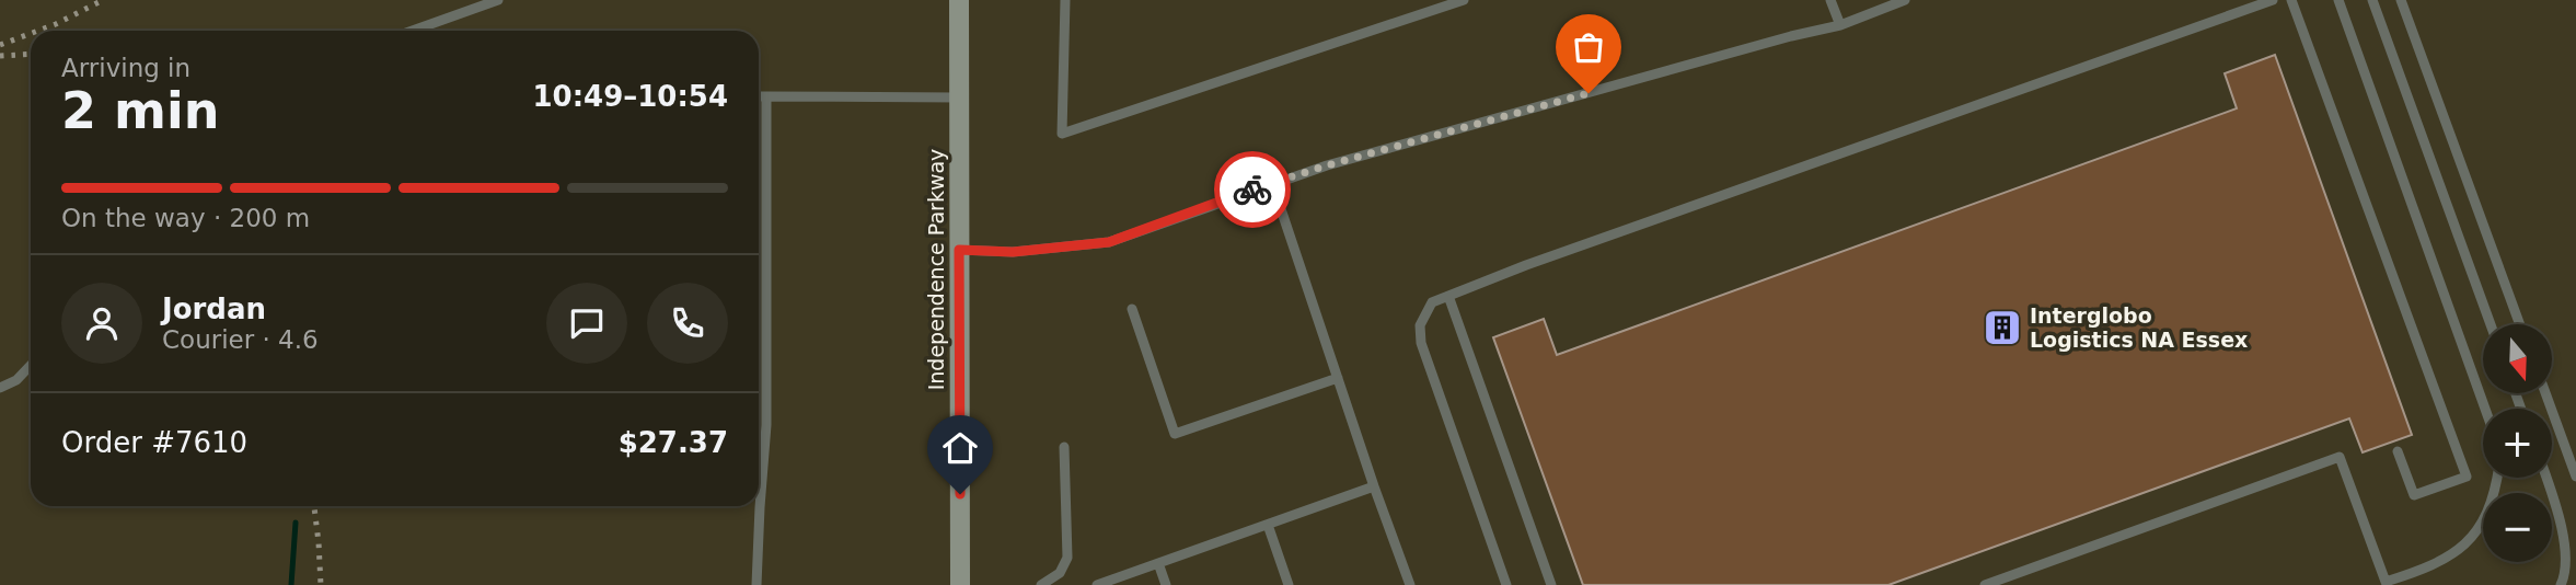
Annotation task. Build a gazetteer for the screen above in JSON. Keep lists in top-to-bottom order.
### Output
{
  "streets": {
    "main road": ["Independence Parkway"]
  },
  "places": {
    "building": ["Interglobo Logistics NA Essex"]
  },
  "north": "bottom",
  "page": {
    "heading": ["2 min", "Arriving in", "10:49–10:54"],
    "panel": [
      "Jordan",
      "Courier · 4.6",
      "Order #7610",
      "$27.37"
    ],
    "bar": "On the way · 200 m",
    "map_buttons": ["+", "−"]
  }
}
